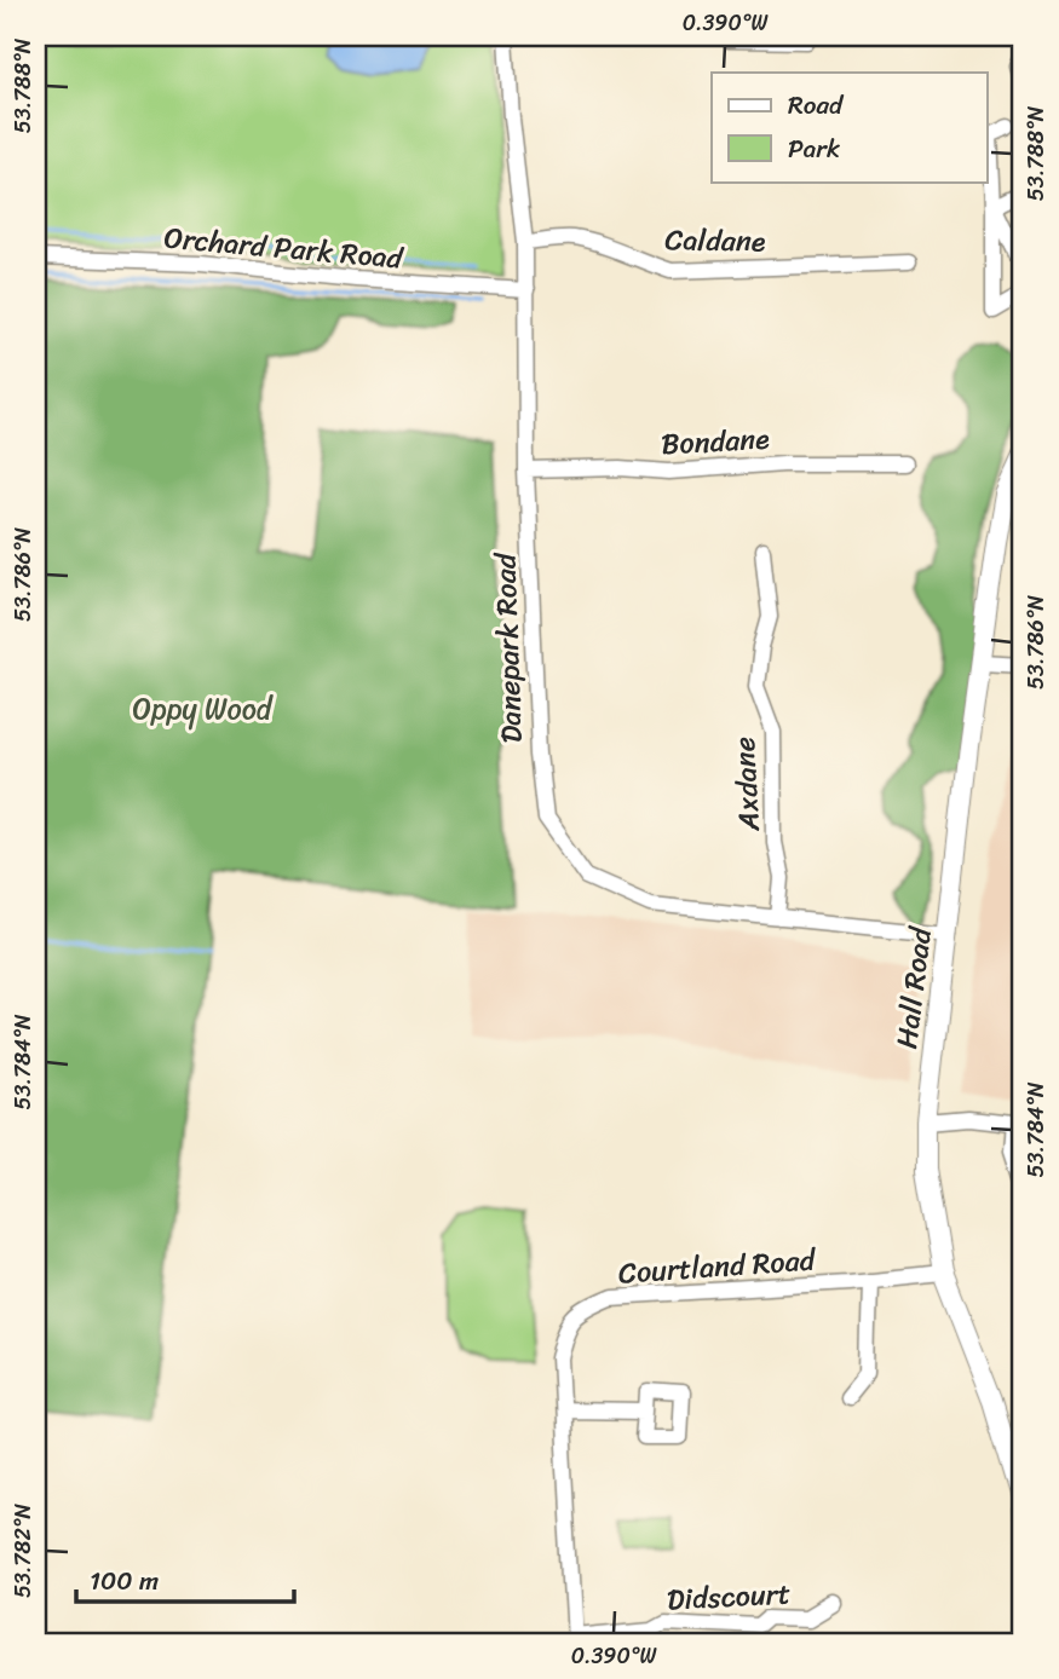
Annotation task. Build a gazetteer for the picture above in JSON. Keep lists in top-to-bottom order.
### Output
{
  "streets": {
    "street": [
      "Caldane",
      "Orchard Park Road",
      "Bondane",
      "Danepark Road",
      "Axdane",
      "Hall Road",
      "Courtland Road",
      "Didscourt"
    ]
  },
  "crossings": [
    ["Caldane", "Danepark Road"],
    ["Orchard Park Road", "Danepark Road"],
    ["Bondane", "Danepark Road"],
    ["Danepark Road", "Axdane"],
    ["Danepark Road", "Hall Road"],
    ["Hall Road", "Courtland Road"],
    ["Courtland Road", "Didscourt"]
  ],
  "parks": ["Oppy Wood"],
  "legend": ["Road", "Park"],
  "scale_bar": "100 m",
  "coordinates": [
    "0.390°W",
    "53.788°N",
    "53.786°N",
    "53.784°N",
    "53.782°N"
  ]
}
